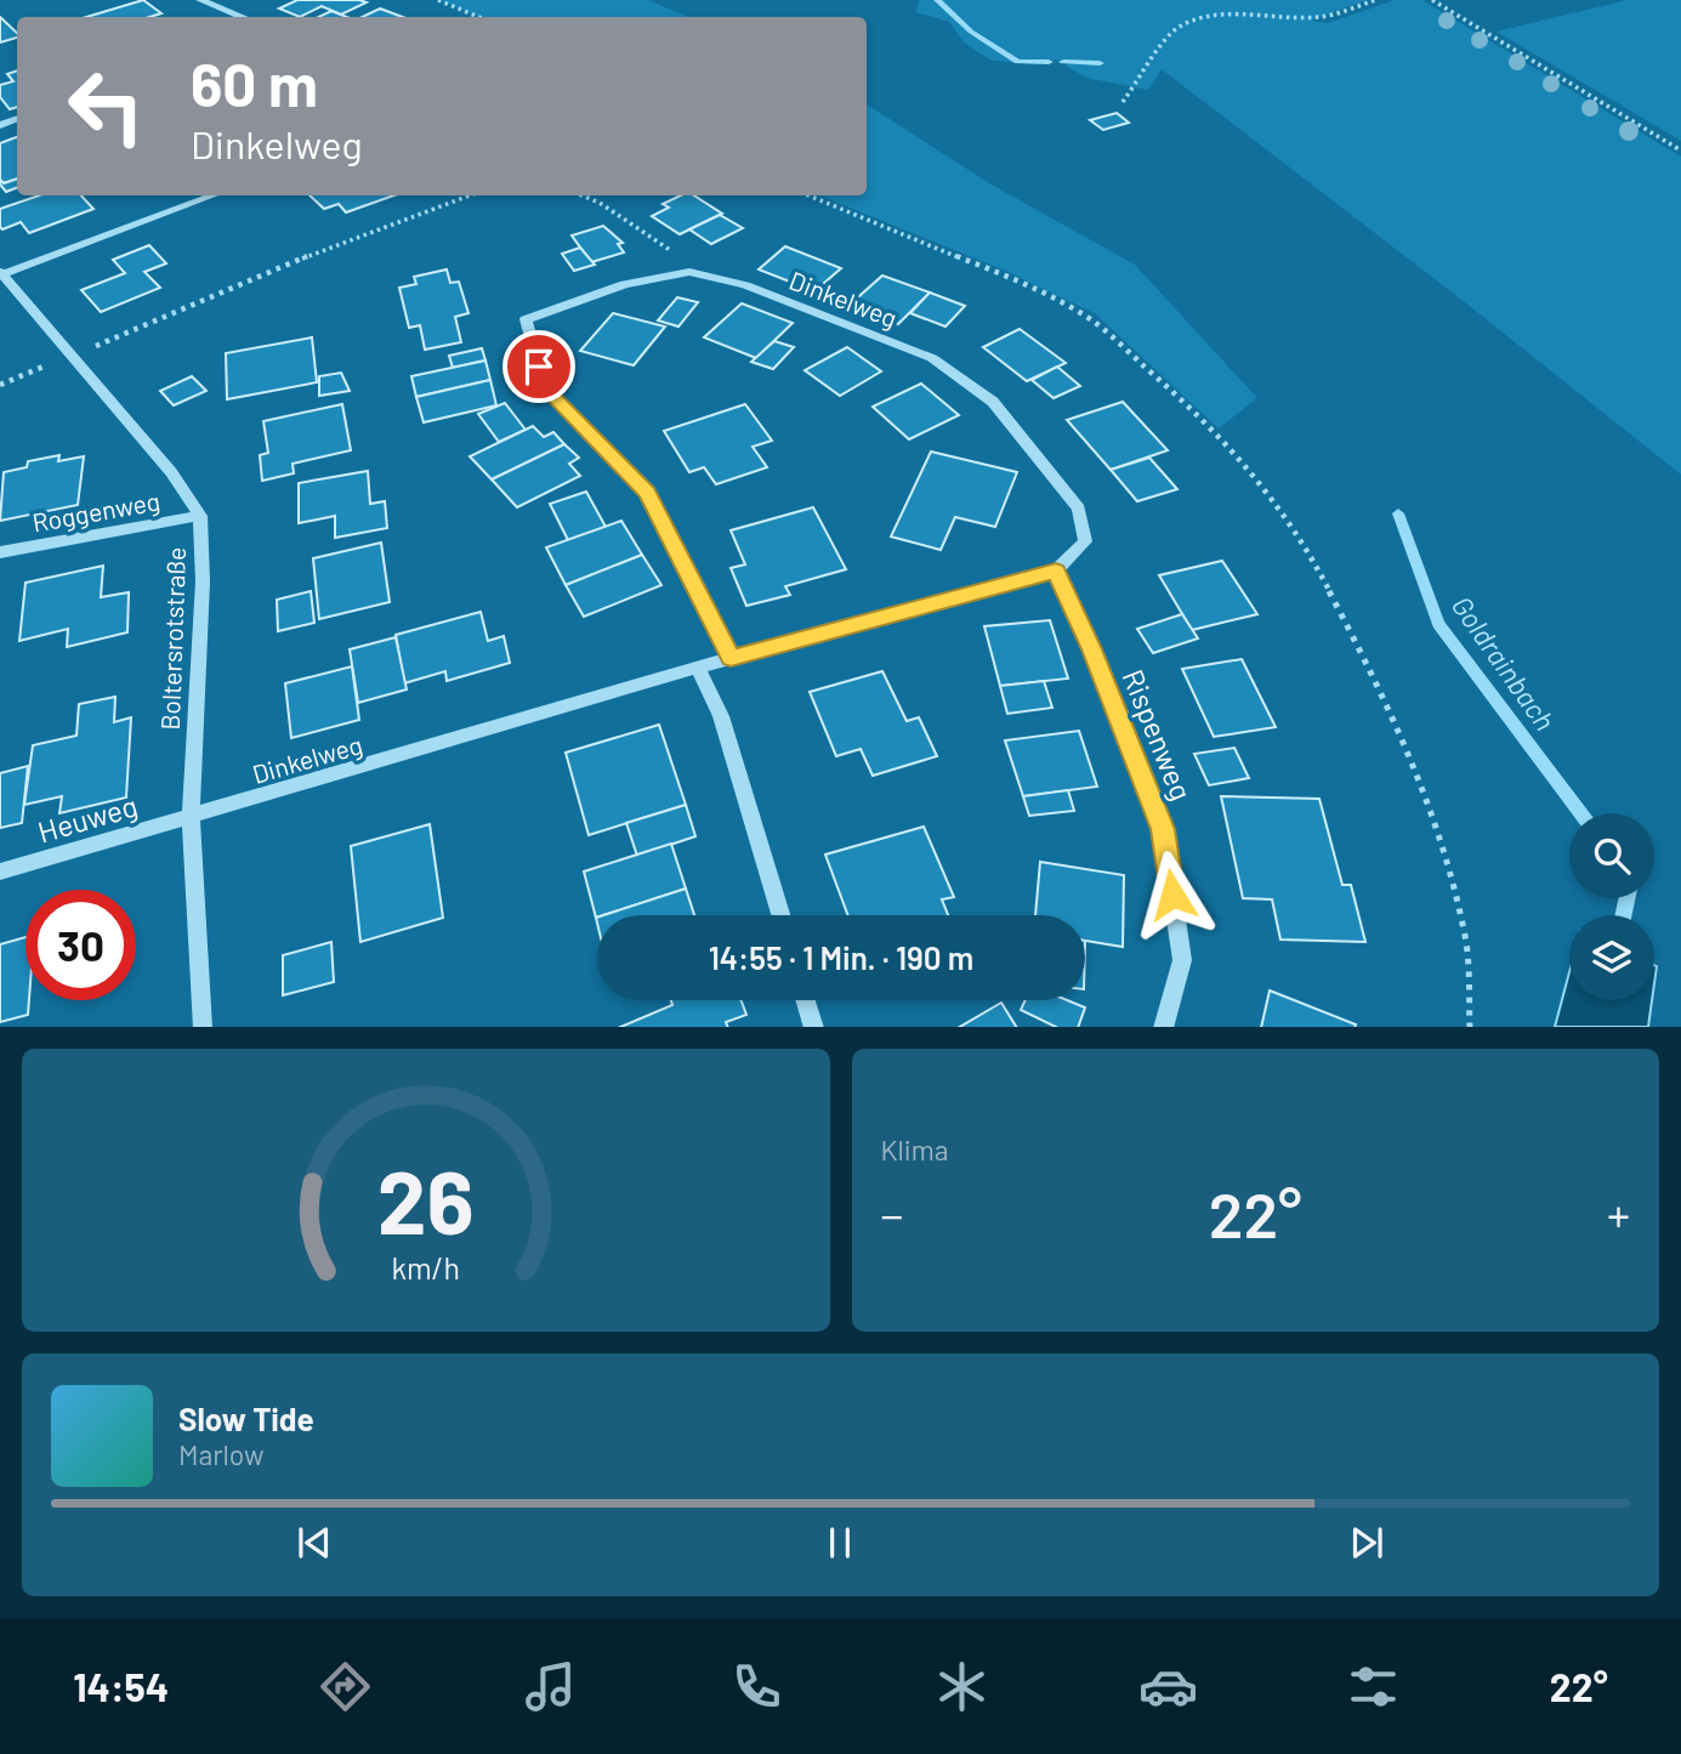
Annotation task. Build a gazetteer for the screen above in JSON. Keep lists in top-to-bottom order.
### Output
{
  "streets": {
    "street": [
      "Dinkelweg",
      "Roggenweg",
      "Boltersrotstraße",
      "Rispenweg",
      "Heuweg"
    ]
  },
  "crossings": [
    ["Dinkelweg", "Boltersrotstraße"],
    ["Dinkelweg", "Rispenweg"],
    ["Dinkelweg", "Heuweg"],
    ["Roggenweg", "Boltersrotstraße"],
    ["Boltersrotstraße", "Heuweg"]
  ],
  "water": ["Goldrainbach"],
  "page": {
    "turn": ["60 m", "Dinkelweg"],
    "limit": "30",
    "trip": "14:55 · 1 Min. · 190 m",
    "tile": "Klima",
    "heat": ["−", "22°", "+"],
    "song": ["Slow Tide", "Marlow"],
    "tabs": ["14:54", "22°"],
    "gauge": ["26", "km/h"]
  }
}
